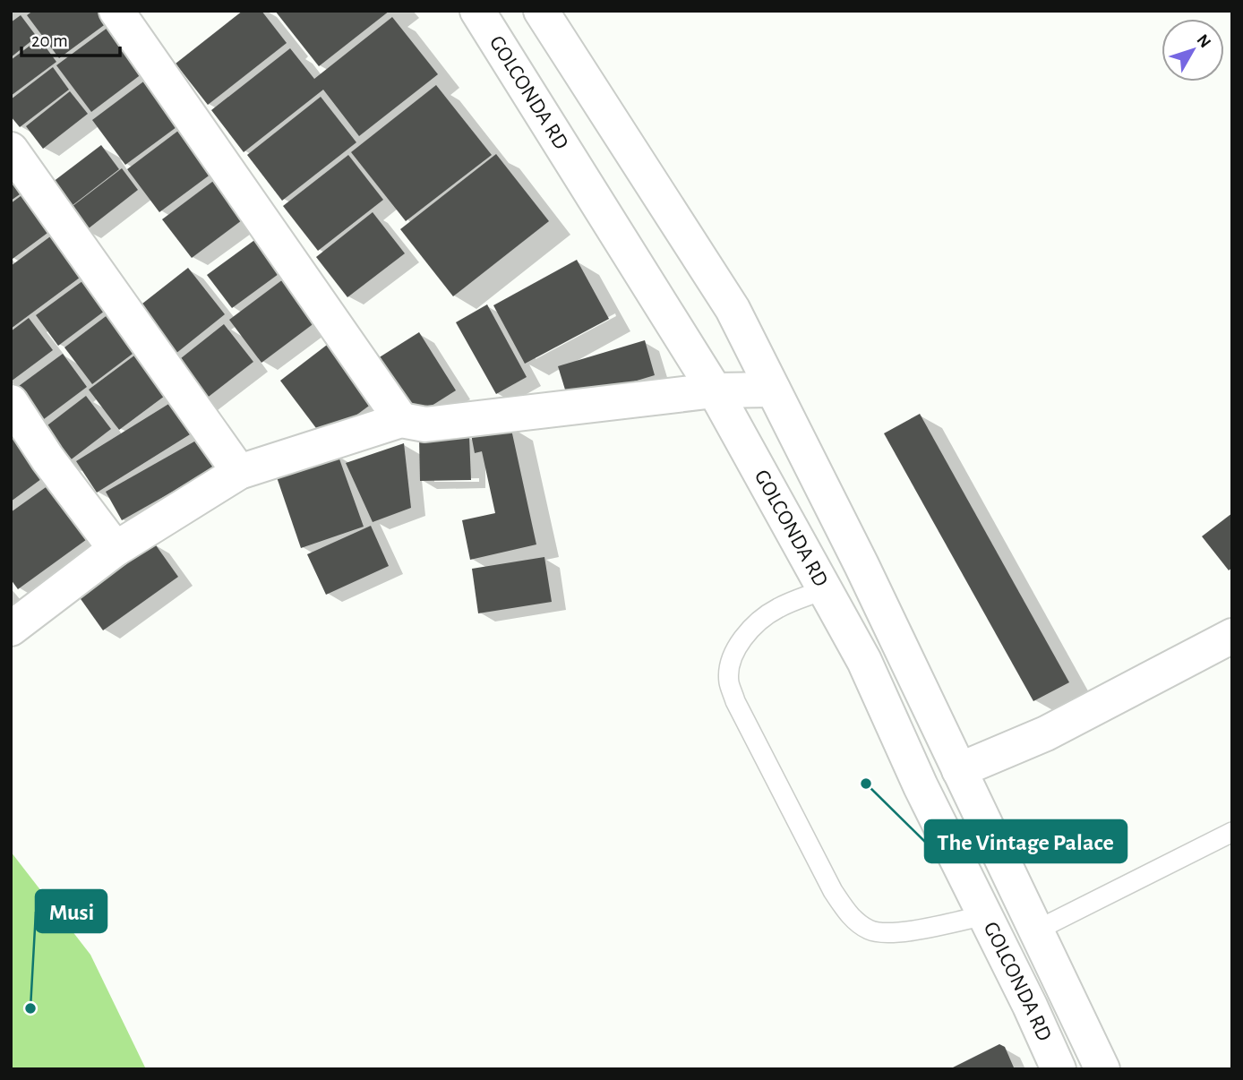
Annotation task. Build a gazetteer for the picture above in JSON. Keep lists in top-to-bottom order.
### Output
{
  "streets": {
    "main road": ["GOLCONDA RD"]
  },
  "places": ["The Vintage Palace", "Musi"],
  "scale_bar": "20 m",
  "north": "top right"
}
